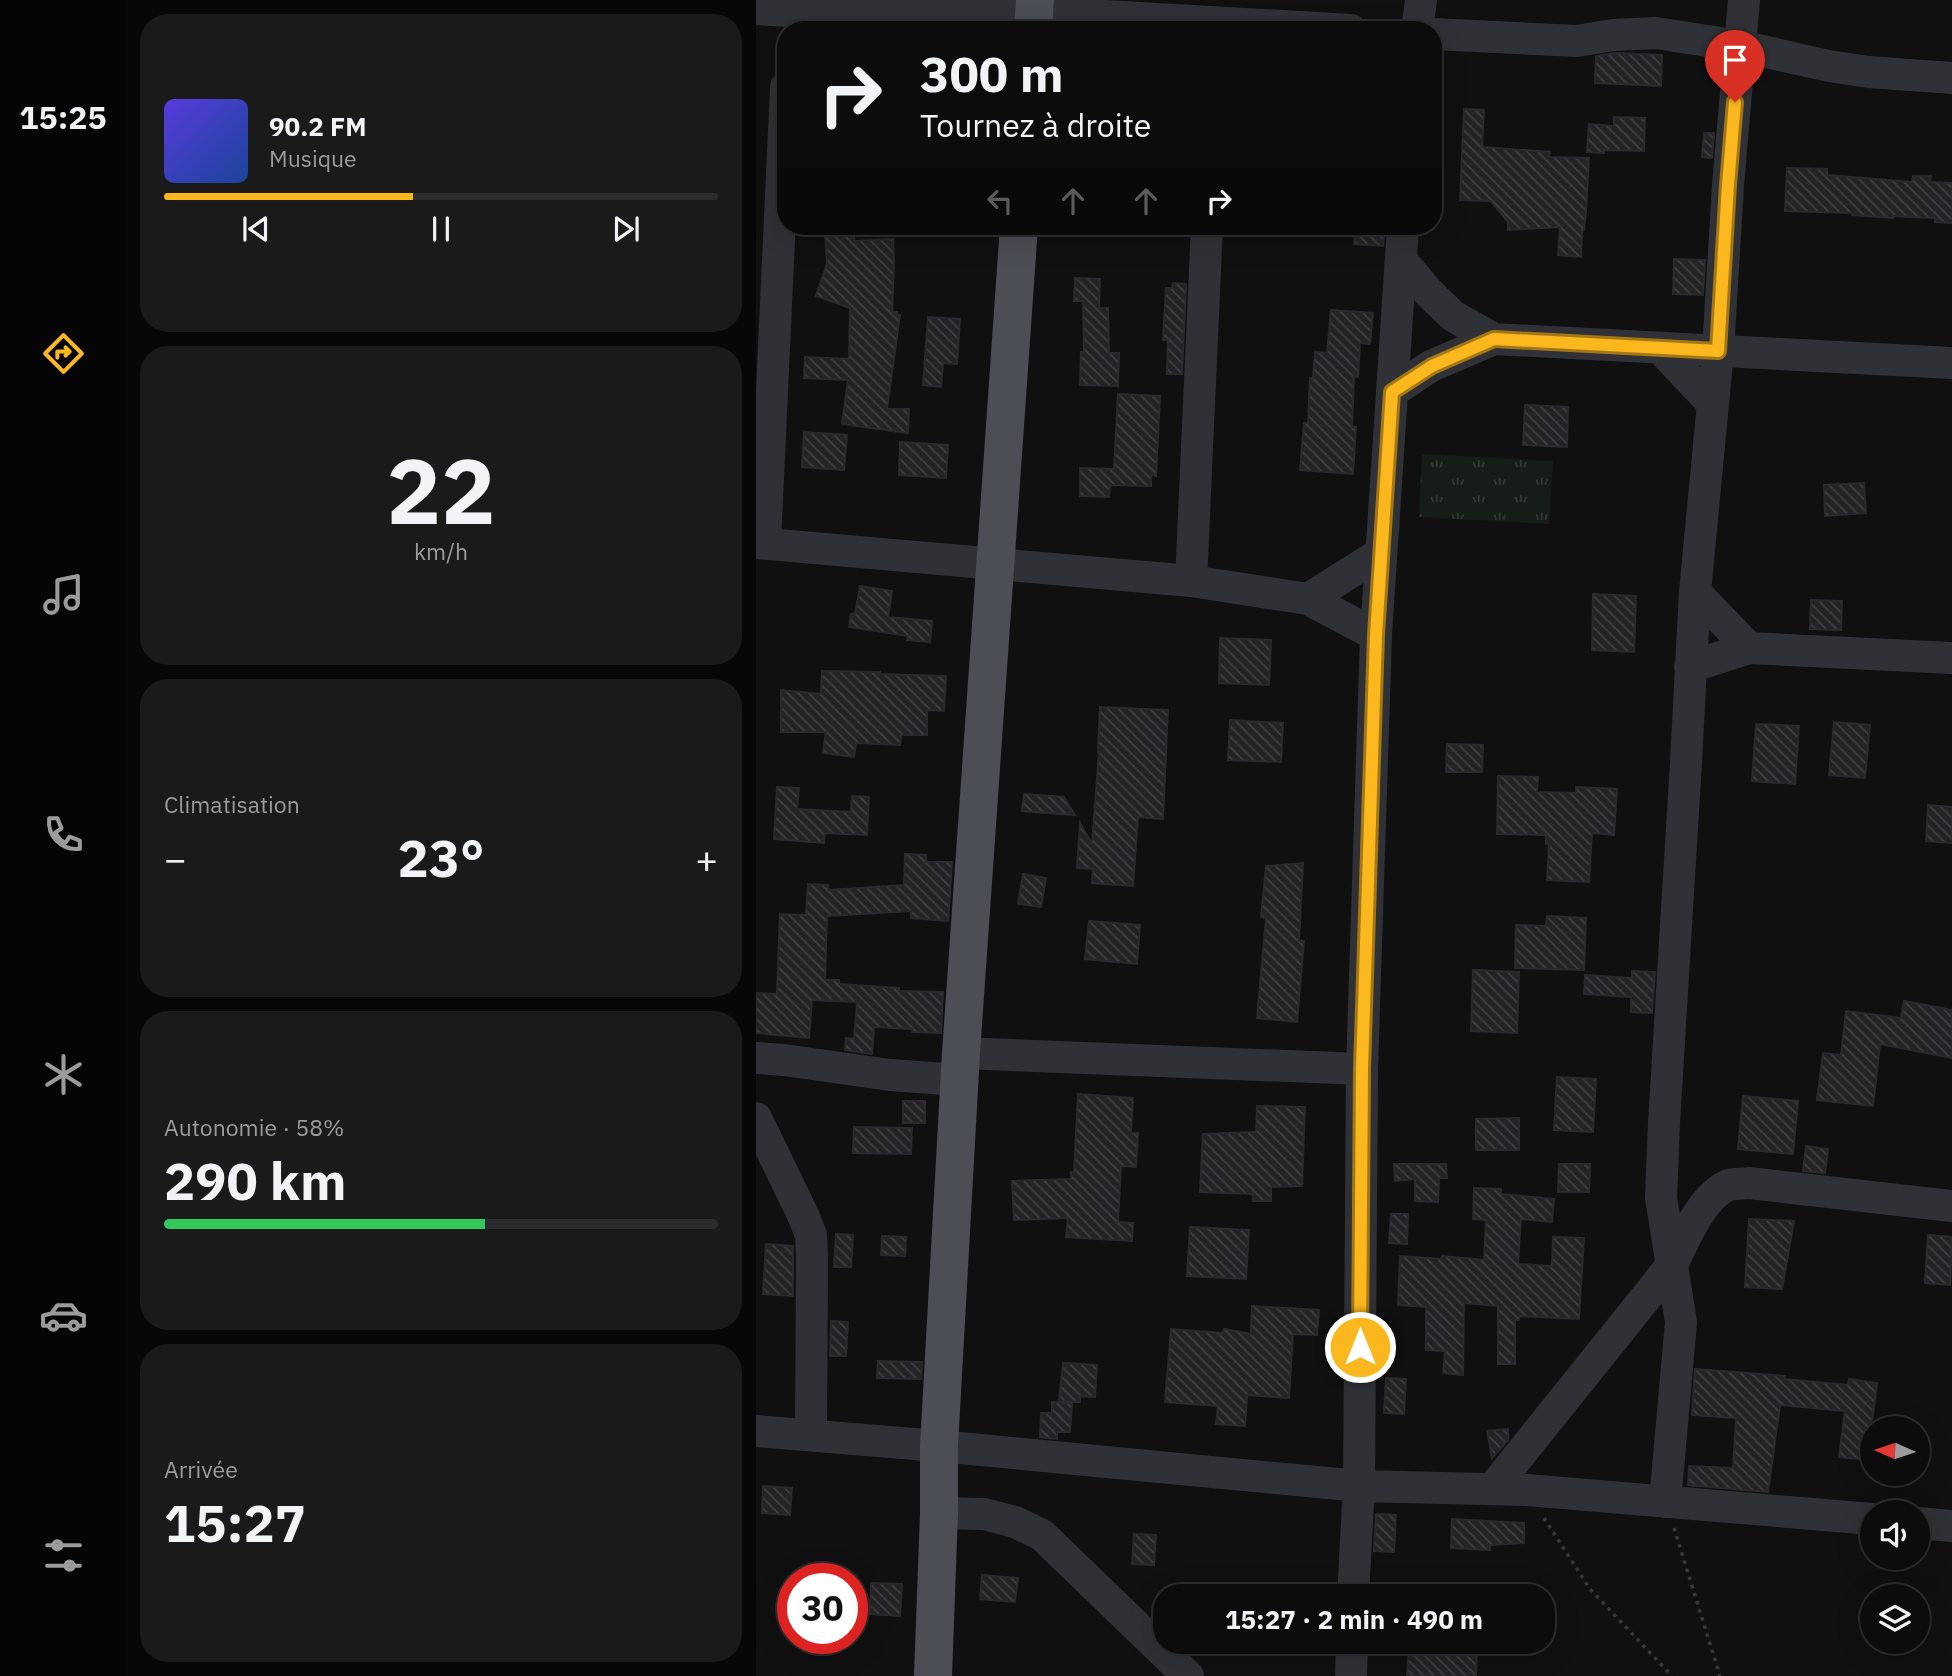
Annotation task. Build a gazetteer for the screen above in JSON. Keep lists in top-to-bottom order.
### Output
{
  "north": "left",
  "page": {
    "tabs": "15:25",
    "turn": ["300 m", "Tournez à droite"],
    "song": ["90.2 FM", "Musique"],
    "tile": [
      ["22", "km/h"],
      "Climatisation",
      ["Autonomie · 58%", "290 km"],
      ["Arrivée", "15:27"]
    ],
    "heat": ["−", "23°", "+"],
    "limit": "30",
    "trip": "15:27 · 2 min · 490 m"
  }
}
